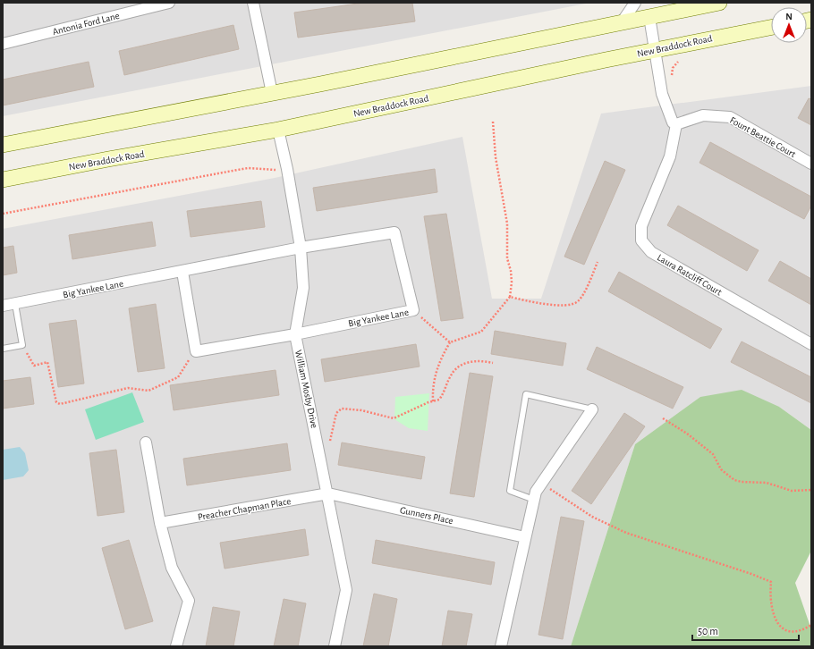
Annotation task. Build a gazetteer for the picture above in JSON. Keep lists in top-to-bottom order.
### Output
{
  "streets": {
    "main road": ["New Braddock Road"],
    "street": [
      "Antonia Ford Lane",
      "Fount Beattie Court",
      "Laura Ratcliff Court",
      "Big Yankee Lane",
      "William Mosby Drive",
      "Preacher Chapman Place",
      "Gunners Place"
    ]
  },
  "crossings": [
    ["New Braddock Road", "William Mosby Drive"],
    ["Fount Beattie Court", "Laura Ratcliff Court"],
    ["Big Yankee Lane", "William Mosby Drive"],
    ["William Mosby Drive", "Preacher Chapman Place"],
    ["William Mosby Drive", "Gunners Place"],
    ["Preacher Chapman Place", "Gunners Place"]
  ],
  "scale_bar": "50 m",
  "north": "top"
}
